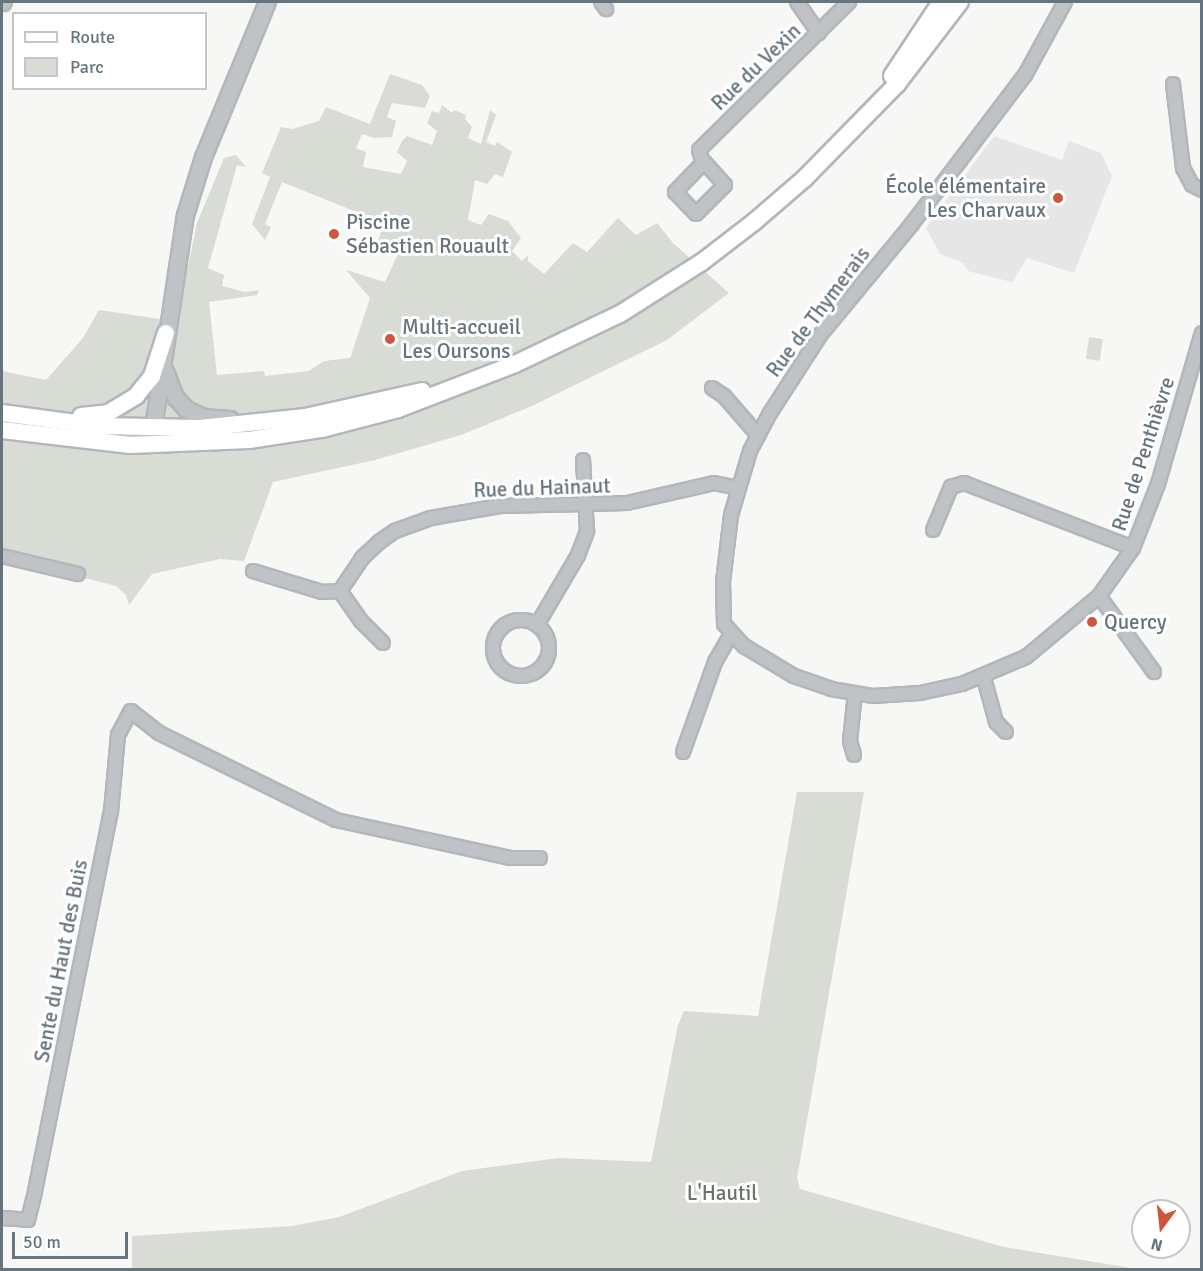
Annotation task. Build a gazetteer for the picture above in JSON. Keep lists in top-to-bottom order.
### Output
{
  "streets": {
    "street": [
      "Rue du Vexin",
      "Rue de Thymerais",
      "Rue de Penthièvre",
      "Rue du Hainaut",
      "Sente du Haut des Buis"
    ]
  },
  "crossings": [
    ["Rue de Thymerais", "Rue de Penthièvre"],
    ["Rue de Thymerais", "Rue du Hainaut"]
  ],
  "parks": ["L'Hautil"],
  "places": [
    "École élémentaire Les Charvaux",
    "Piscine Sébastien Rouault",
    "Multi-accueil Les Oursons",
    "Quercy"
  ],
  "legend": ["Route", "Parc"],
  "scale_bar": "50 m",
  "north": "bottom"
}
